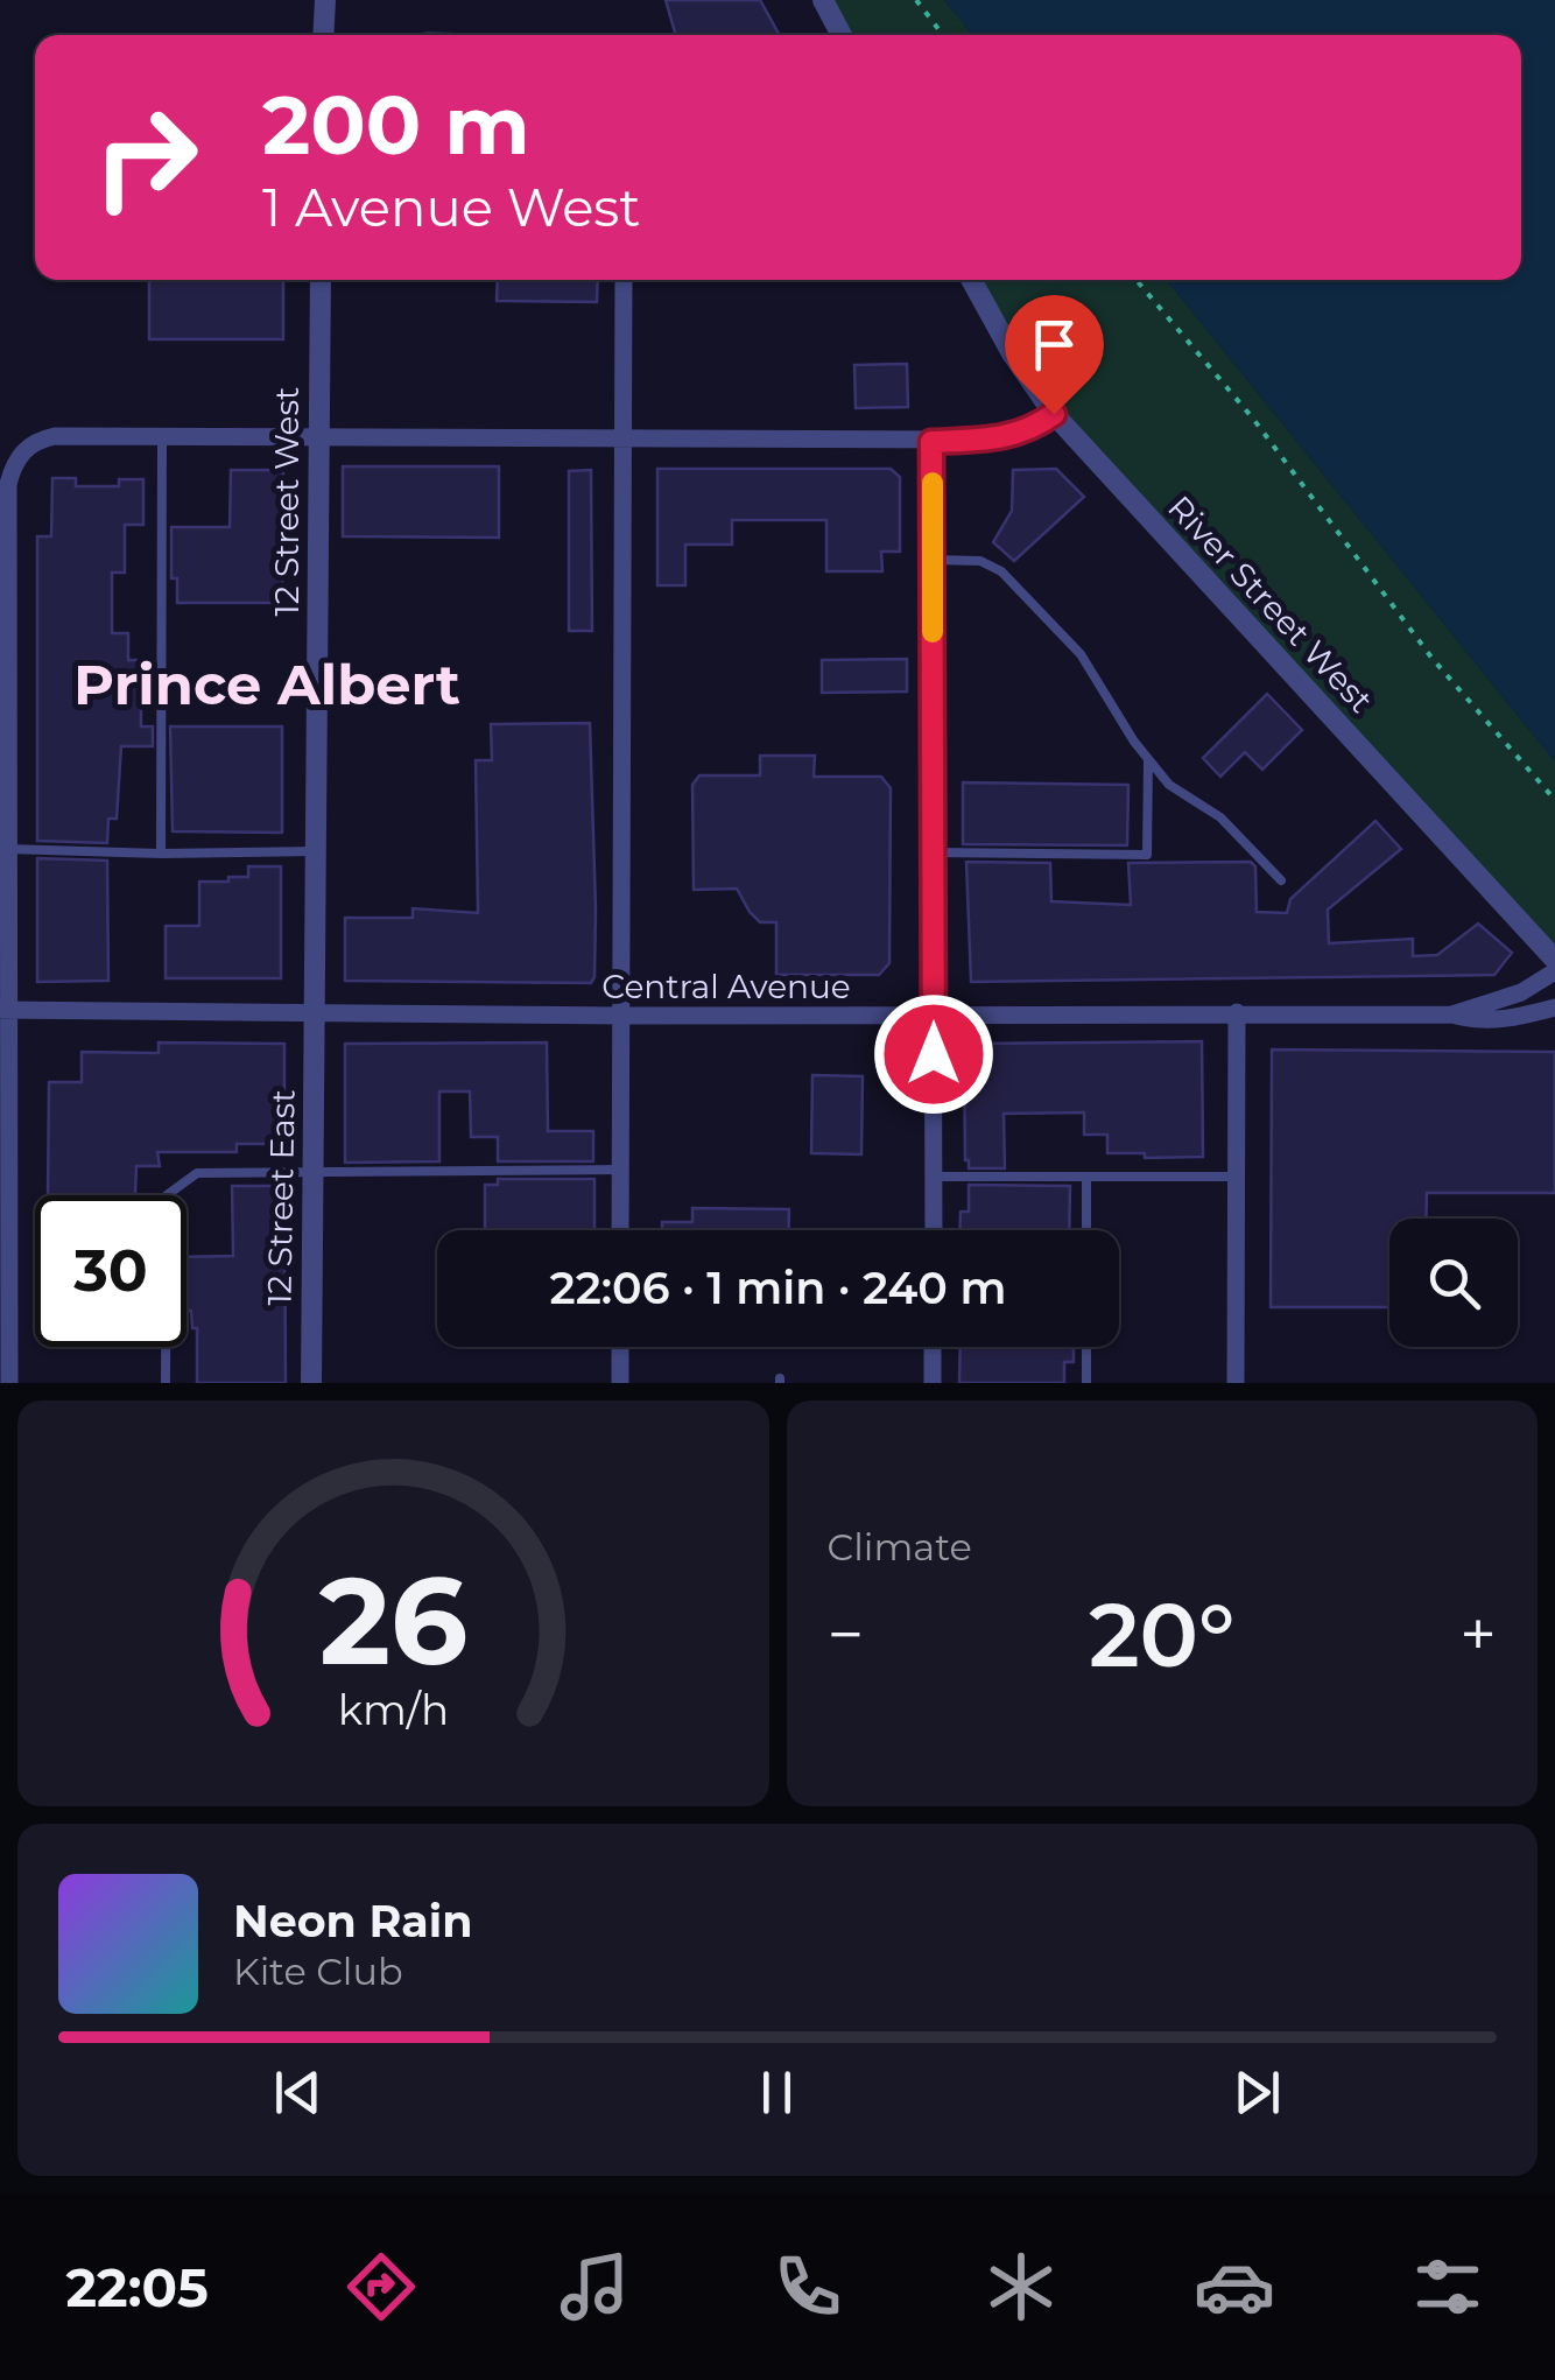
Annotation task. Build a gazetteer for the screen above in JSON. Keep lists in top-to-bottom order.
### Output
{
  "streets": {
    "street": [
      "12 Street West",
      "River Street West",
      "Central Avenue",
      "12 Street East"
    ]
  },
  "crossings": [
    ["12 Street West", "Central Avenue"],
    ["12 Street West", "12 Street East"],
    ["Central Avenue", "12 Street East"]
  ],
  "districts": ["Prince Albert"],
  "page": {
    "turn": ["200 m", "1 Avenue West"],
    "limit": "30",
    "trip": "22:06 · 1 min · 240 m",
    "tile": "Climate",
    "heat": ["−", "20°", "+"],
    "song": ["Neon Rain", "Kite Club"],
    "tabs": "22:05",
    "gauge": ["26", "km/h"]
  }
}
